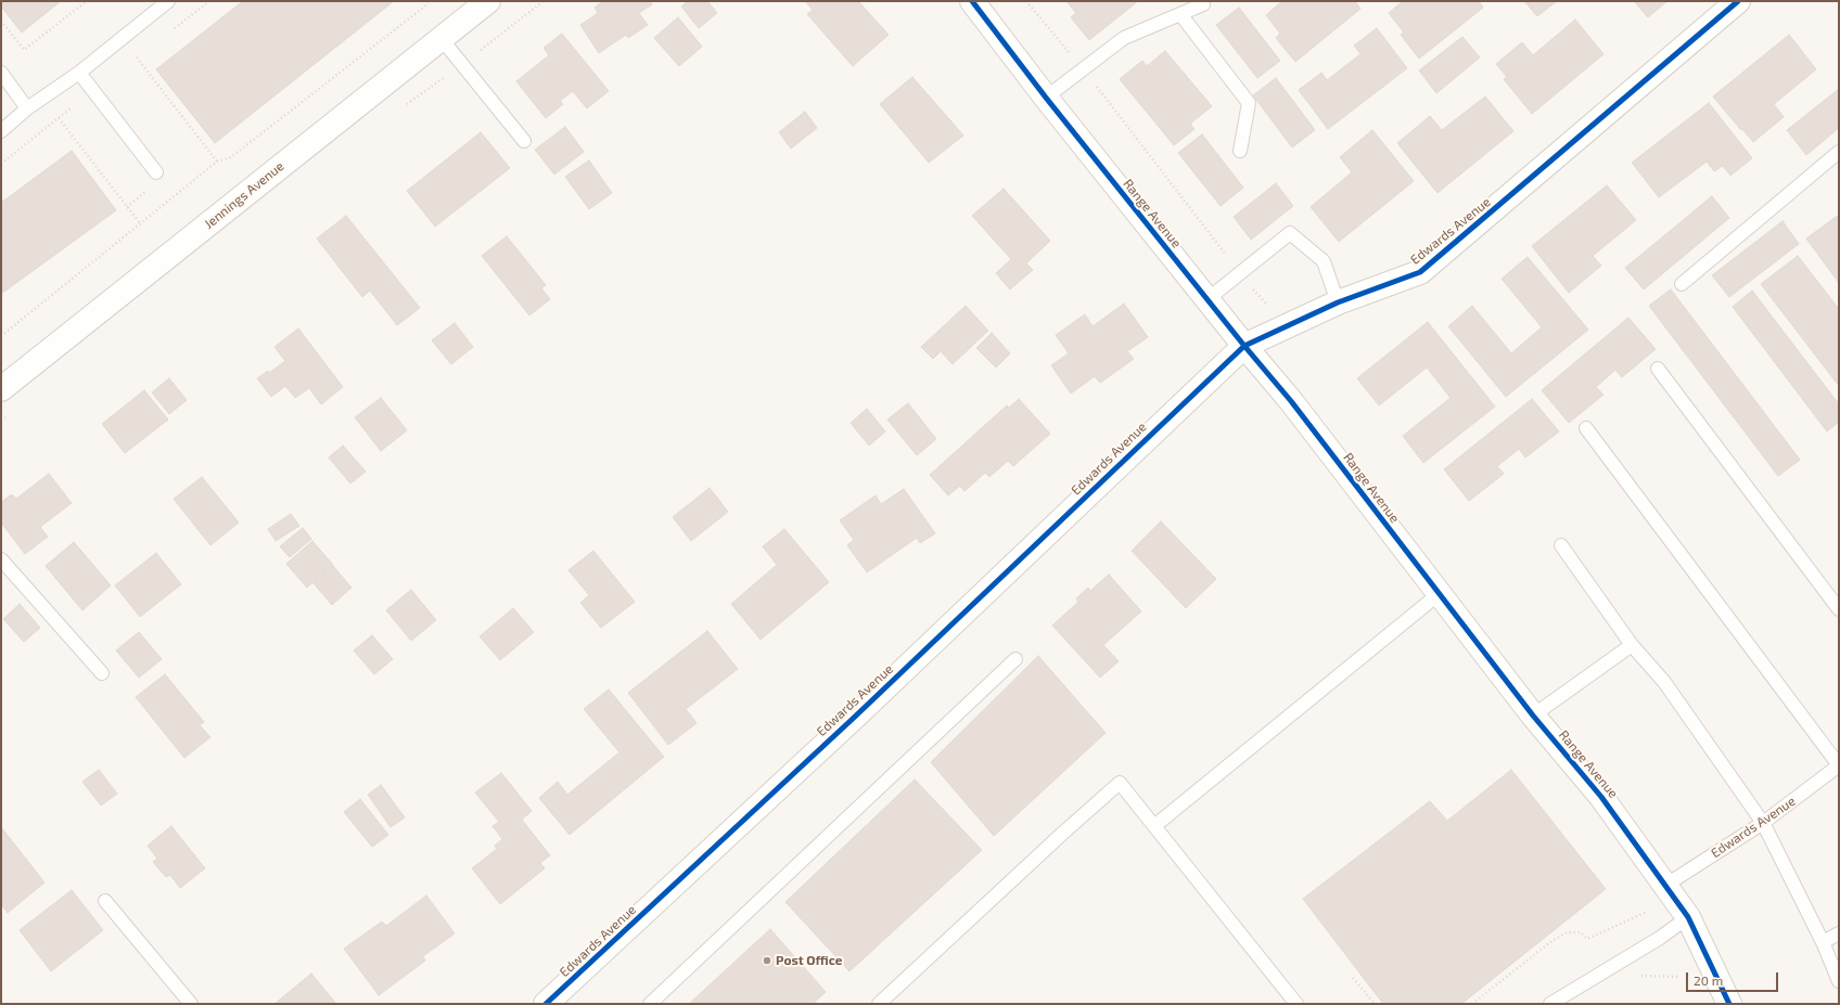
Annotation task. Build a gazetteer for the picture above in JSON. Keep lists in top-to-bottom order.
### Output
{
  "streets": {
    "street": ["Jennings Avenue", "Range Avenue", "Edwards Avenue"]
  },
  "crossings": [
    ["Range Avenue", "Edwards Avenue"]
  ],
  "places": ["Post Office"],
  "scale_bar": "20 m"
}
